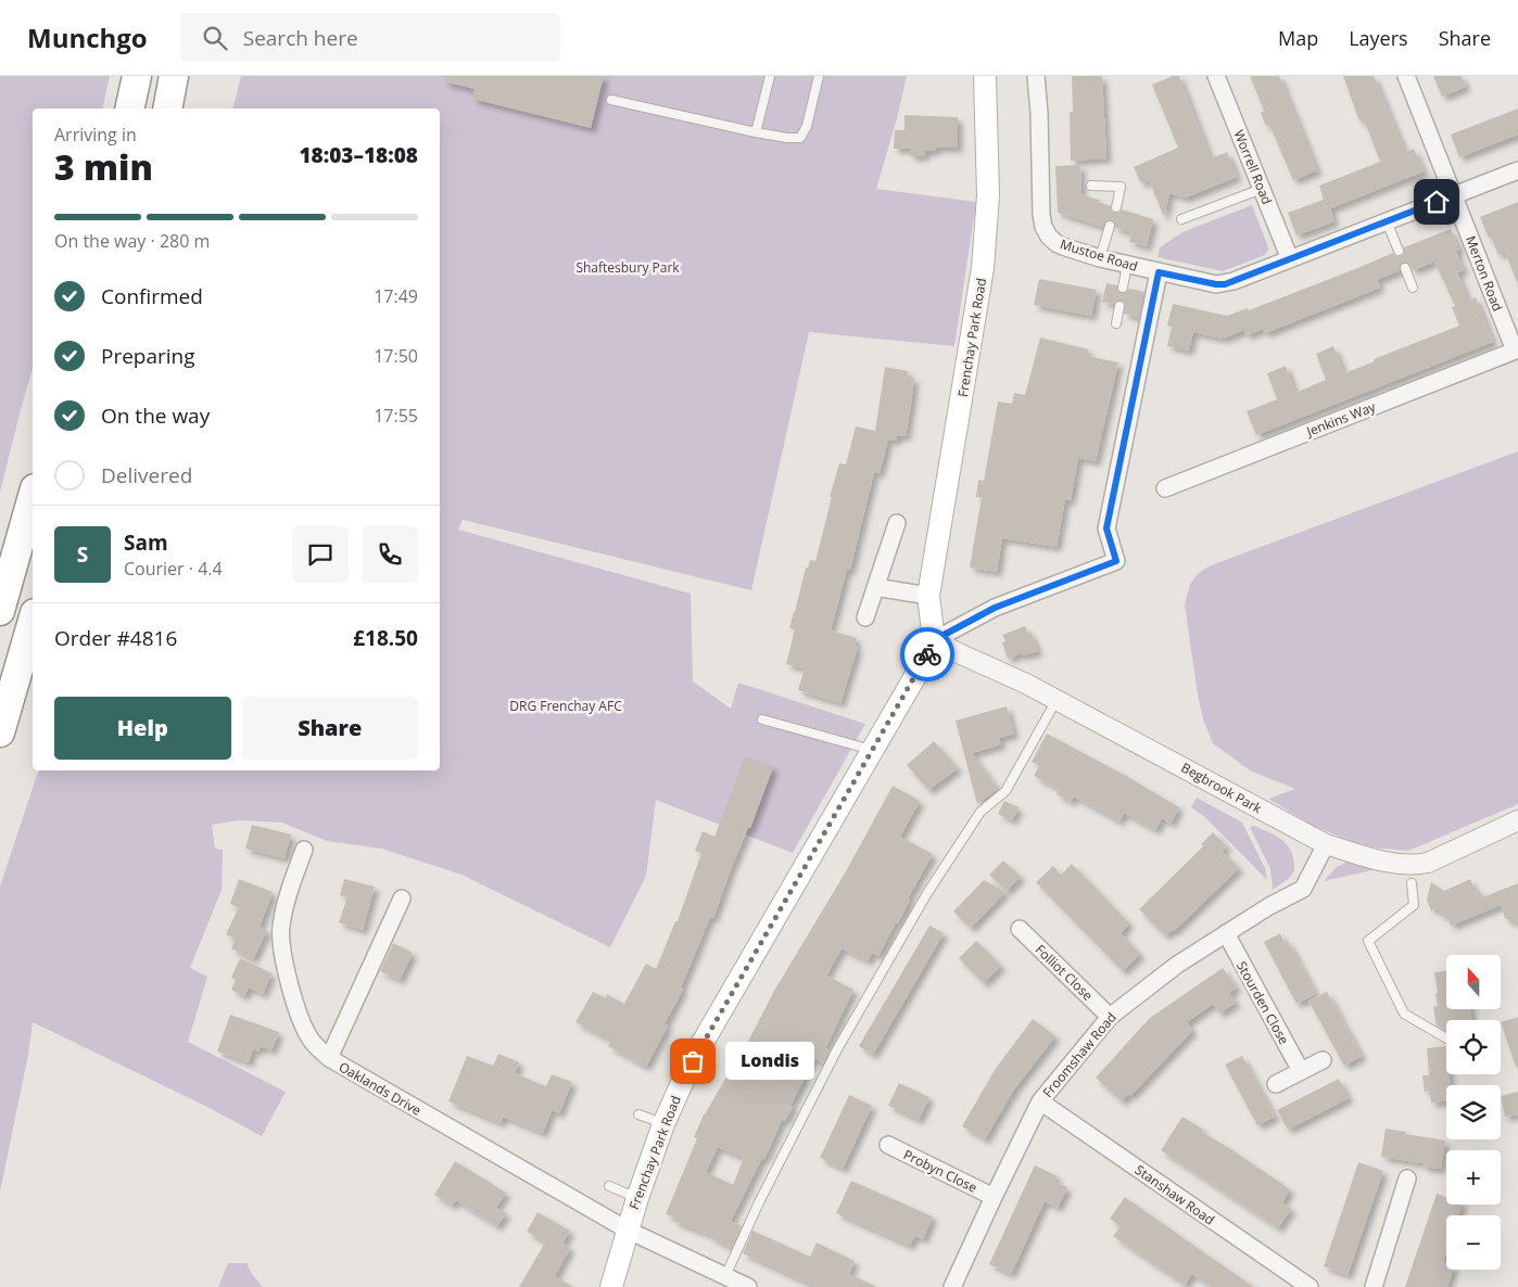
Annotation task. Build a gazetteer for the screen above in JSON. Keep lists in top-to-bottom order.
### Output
{
  "streets": {
    "main road": ["Frenchay Park Road"],
    "street": [
      "Worrell Road",
      "Mustoe Road",
      "Merton Road",
      "Jenkins Way",
      "Begbrook Park",
      "Folliot Close",
      "Stourden Close",
      "Froomshaw Road",
      "Oaklands Drive",
      "Probyn Close",
      "Stanshaw Road"
    ]
  },
  "crossings": [
    ["Worrell Road", "Mustoe Road"],
    ["Mustoe Road", "Merton Road"],
    ["Merton Road", "Jenkins Way"],
    ["Frenchay Park Road", "Begbrook Park"],
    ["Frenchay Park Road", "Oaklands Drive"],
    ["Begbrook Park", "Froomshaw Road"],
    ["Folliot Close", "Froomshaw Road"],
    ["Stourden Close", "Froomshaw Road"],
    ["Froomshaw Road", "Probyn Close"],
    ["Froomshaw Road", "Stanshaw Road"]
  ],
  "parks": ["Shaftesbury Park", "DRG Frenchay AFC"],
  "places": ["Londis"],
  "north": "top",
  "page": {
    "header": "Munchgo",
    "search": "Search here",
    "nav": ["Map", "Layers", "Share"],
    "heading": ["3 min", "Arriving in", "18:03–18:08"],
    "panel": [
      "Sam",
      "Courier · 4.4",
      "Order #4816",
      "£18.50"
    ],
    "bar": "On the way · 280 m",
    "list": [
      ["Confirmed", "17:49"],
      ["Preparing", "17:50"],
      ["On the way", "17:55"],
      "Delivered"
    ],
    "round": "S",
    "buttons": ["Help", "Share"],
    "map_buttons": ["+", "−"],
    "bubble": "Londis"
  }
}
